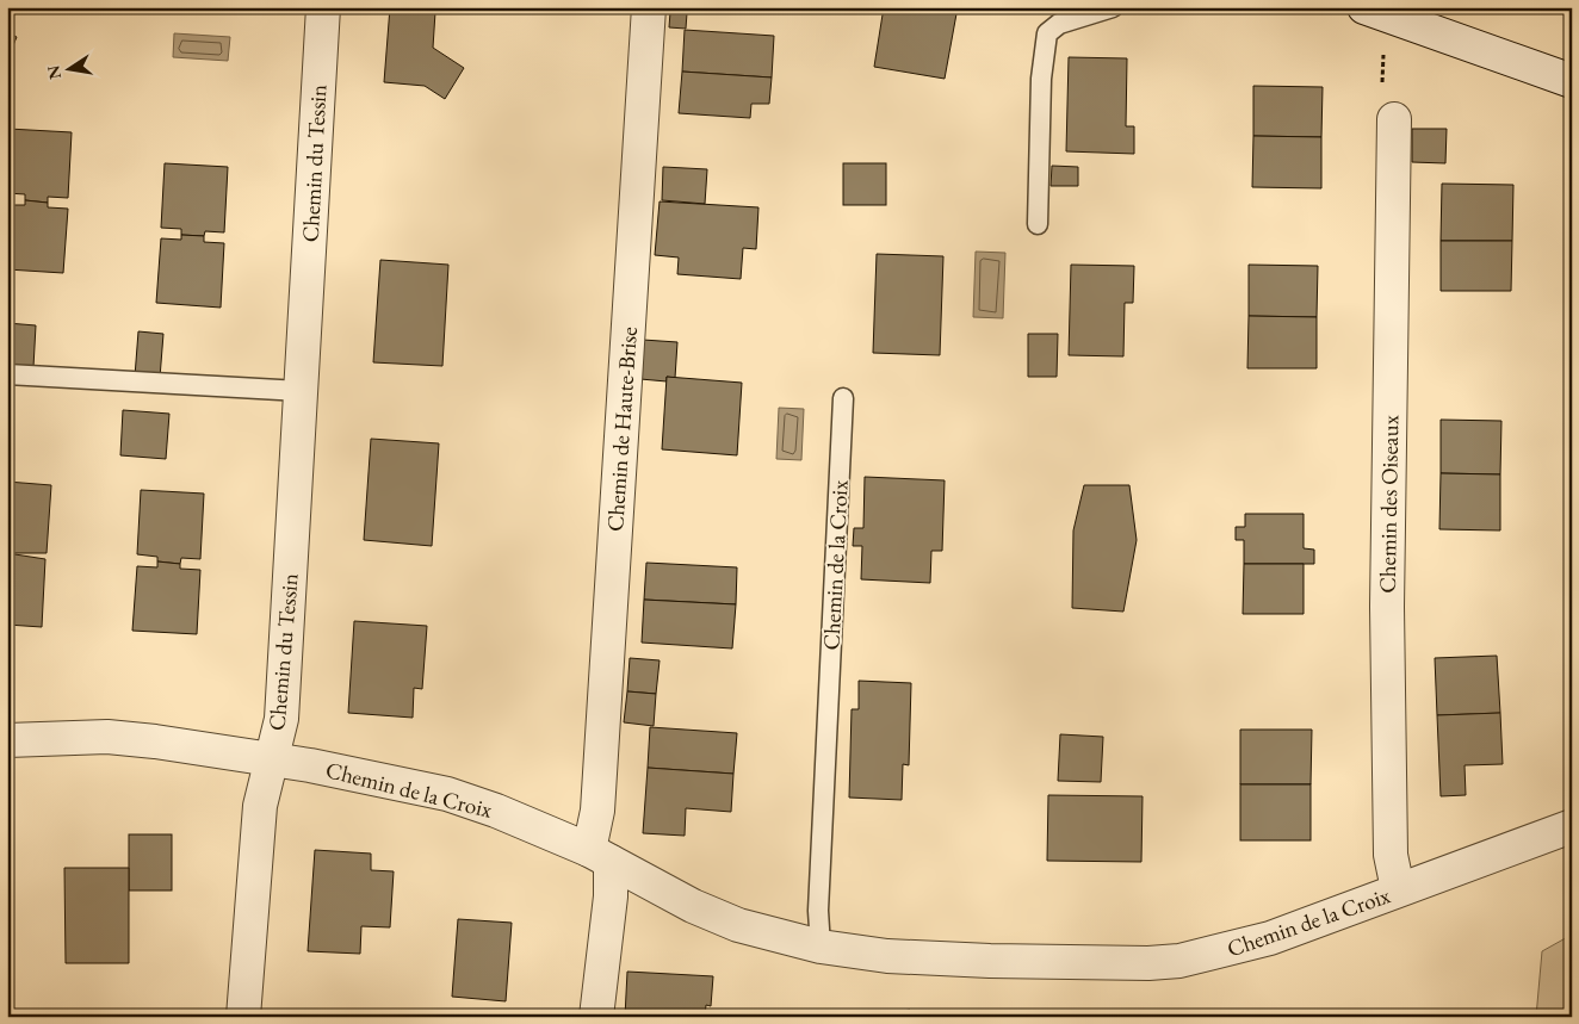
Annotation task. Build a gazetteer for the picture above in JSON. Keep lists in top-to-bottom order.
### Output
{
  "streets": {
    "street": [
      "Chemin du Tessin",
      "Chemin de Haute-Brise",
      "Chemin des Oiseaux",
      "Chemin de la Croix"
    ]
  },
  "crossings": [
    ["Chemin du Tessin", "Chemin de la Croix"],
    ["Chemin de Haute-Brise", "Chemin de la Croix"],
    ["Chemin des Oiseaux", "Chemin de la Croix"]
  ],
  "north": "left"
}
